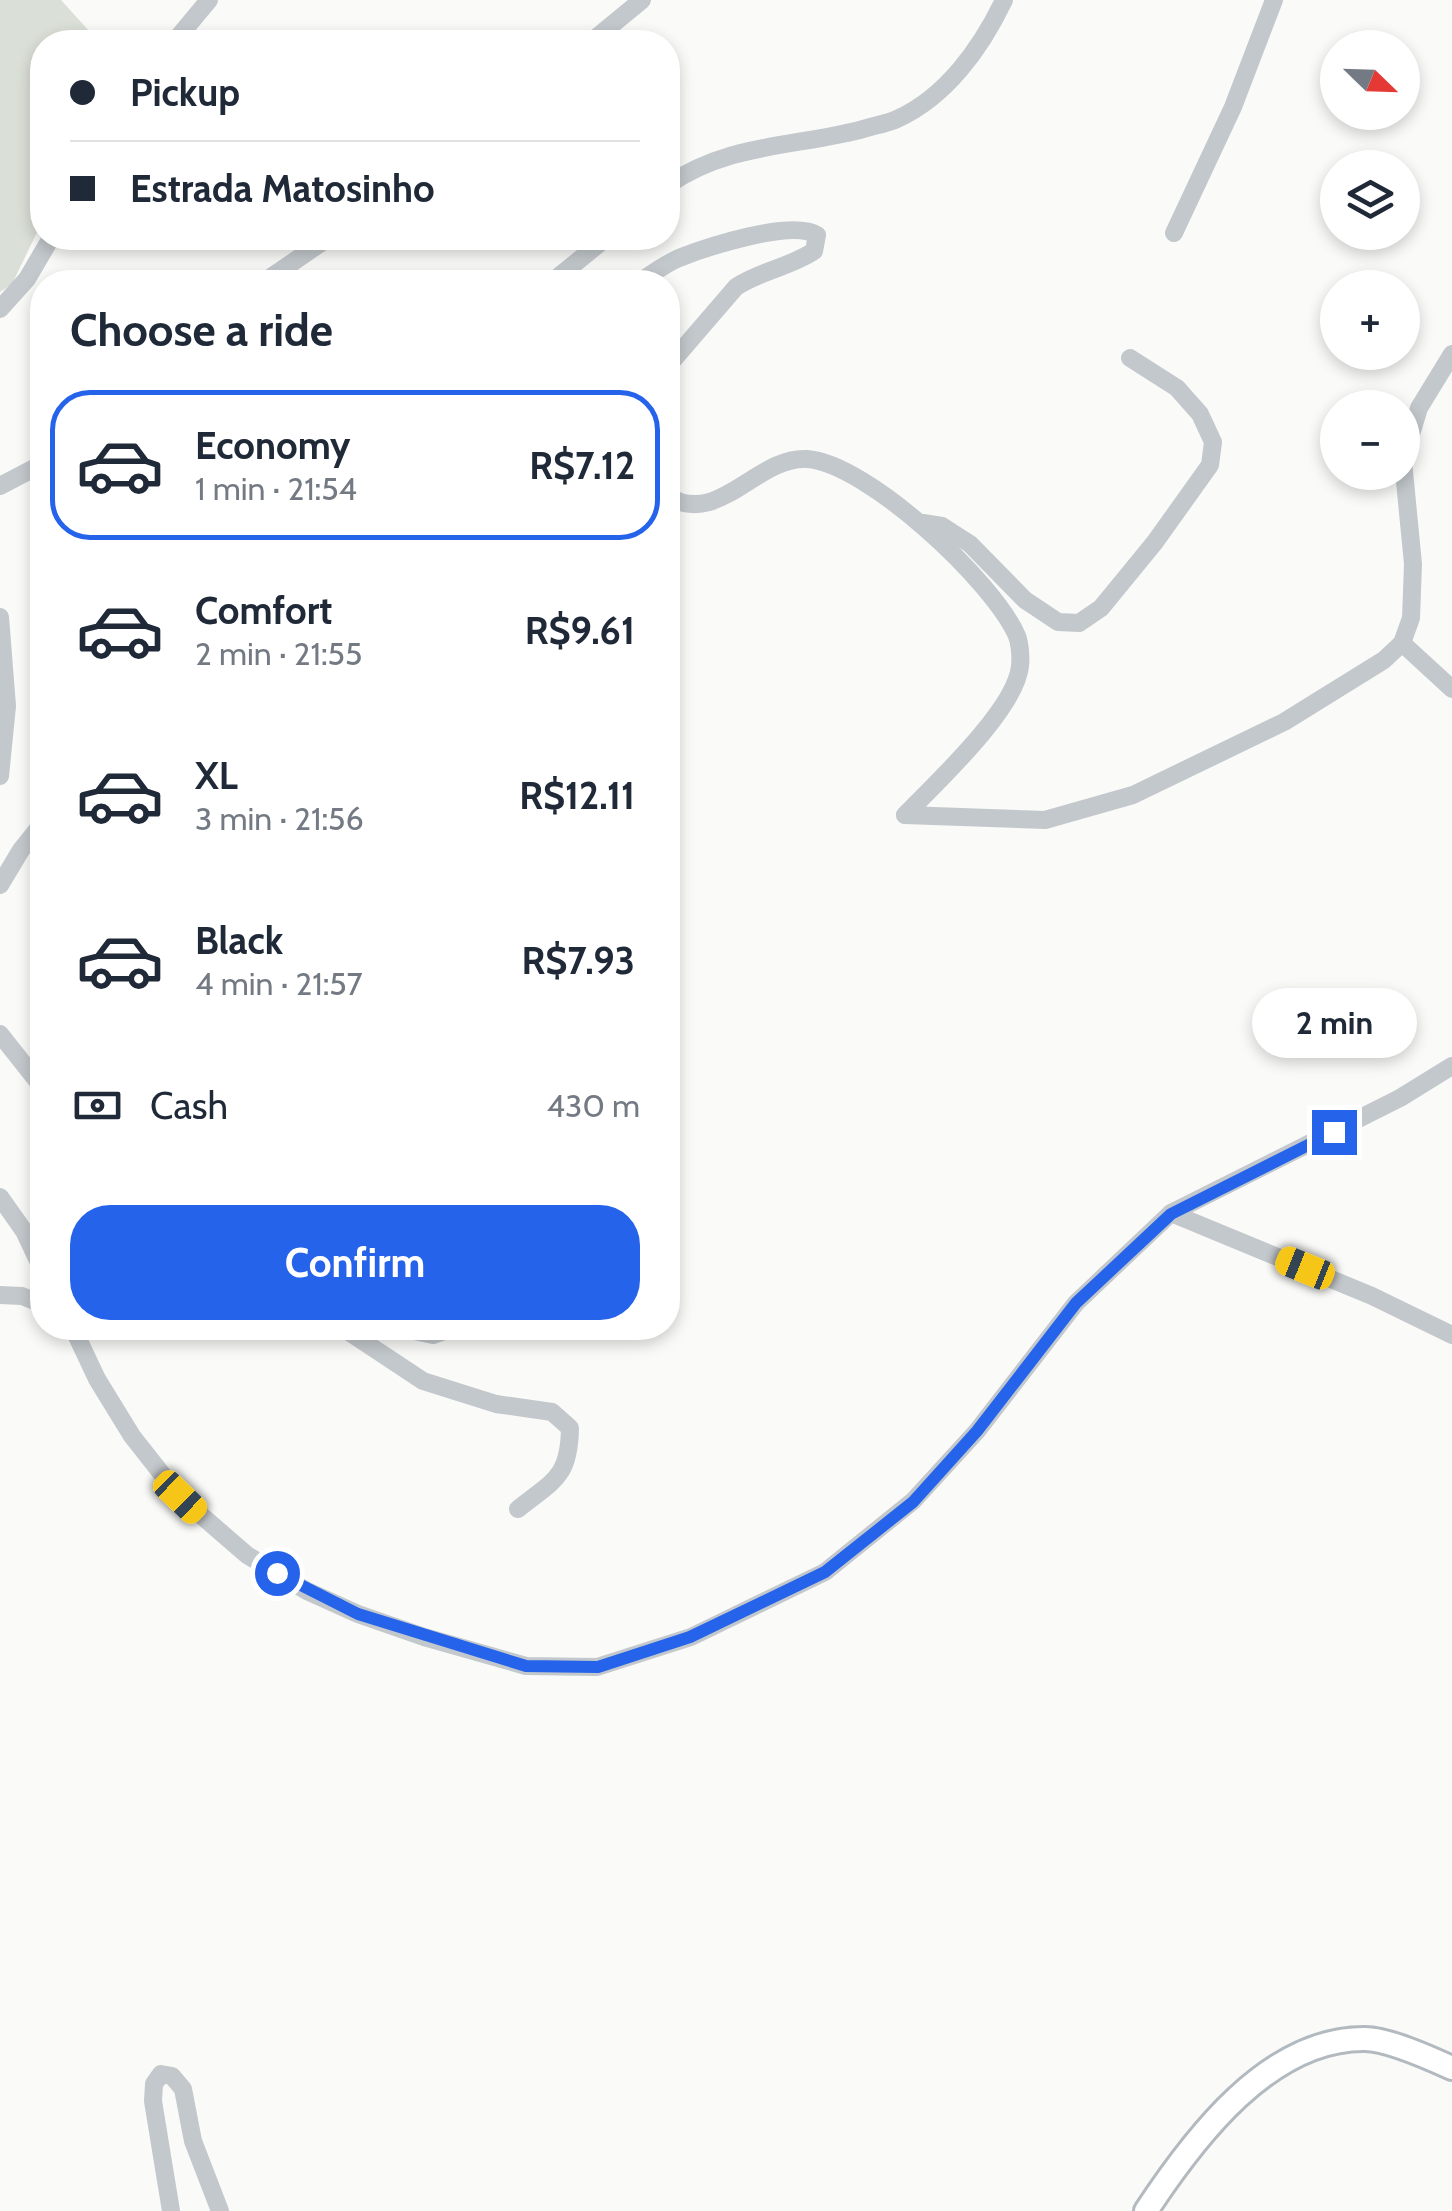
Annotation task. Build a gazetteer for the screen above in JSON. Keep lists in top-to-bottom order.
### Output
{
  "north": "bottom right",
  "page": {
    "map_buttons": ["+", "−"],
    "banner": ["Pickup", "Estrada Matosinho"],
    "heading": "Choose a ride",
    "list": [
      {
        "name": "Economy",
        "note": "1 min · 21:54",
        "value": "R$7.12"
      },
      {
        "name": "Comfort",
        "note": "2 min · 21:55",
        "value": "R$9.61"
      },
      {
        "name": "XL",
        "note": "3 min · 21:56",
        "value": "R$12.11"
      },
      {
        "name": "Black",
        "note": "4 min · 21:57",
        "value": "R$7.93"
      }
    ],
    "bubble": "2 min",
    "pay": ["Cash", "430 m"],
    "buttons": "Confirm"
  }
}
